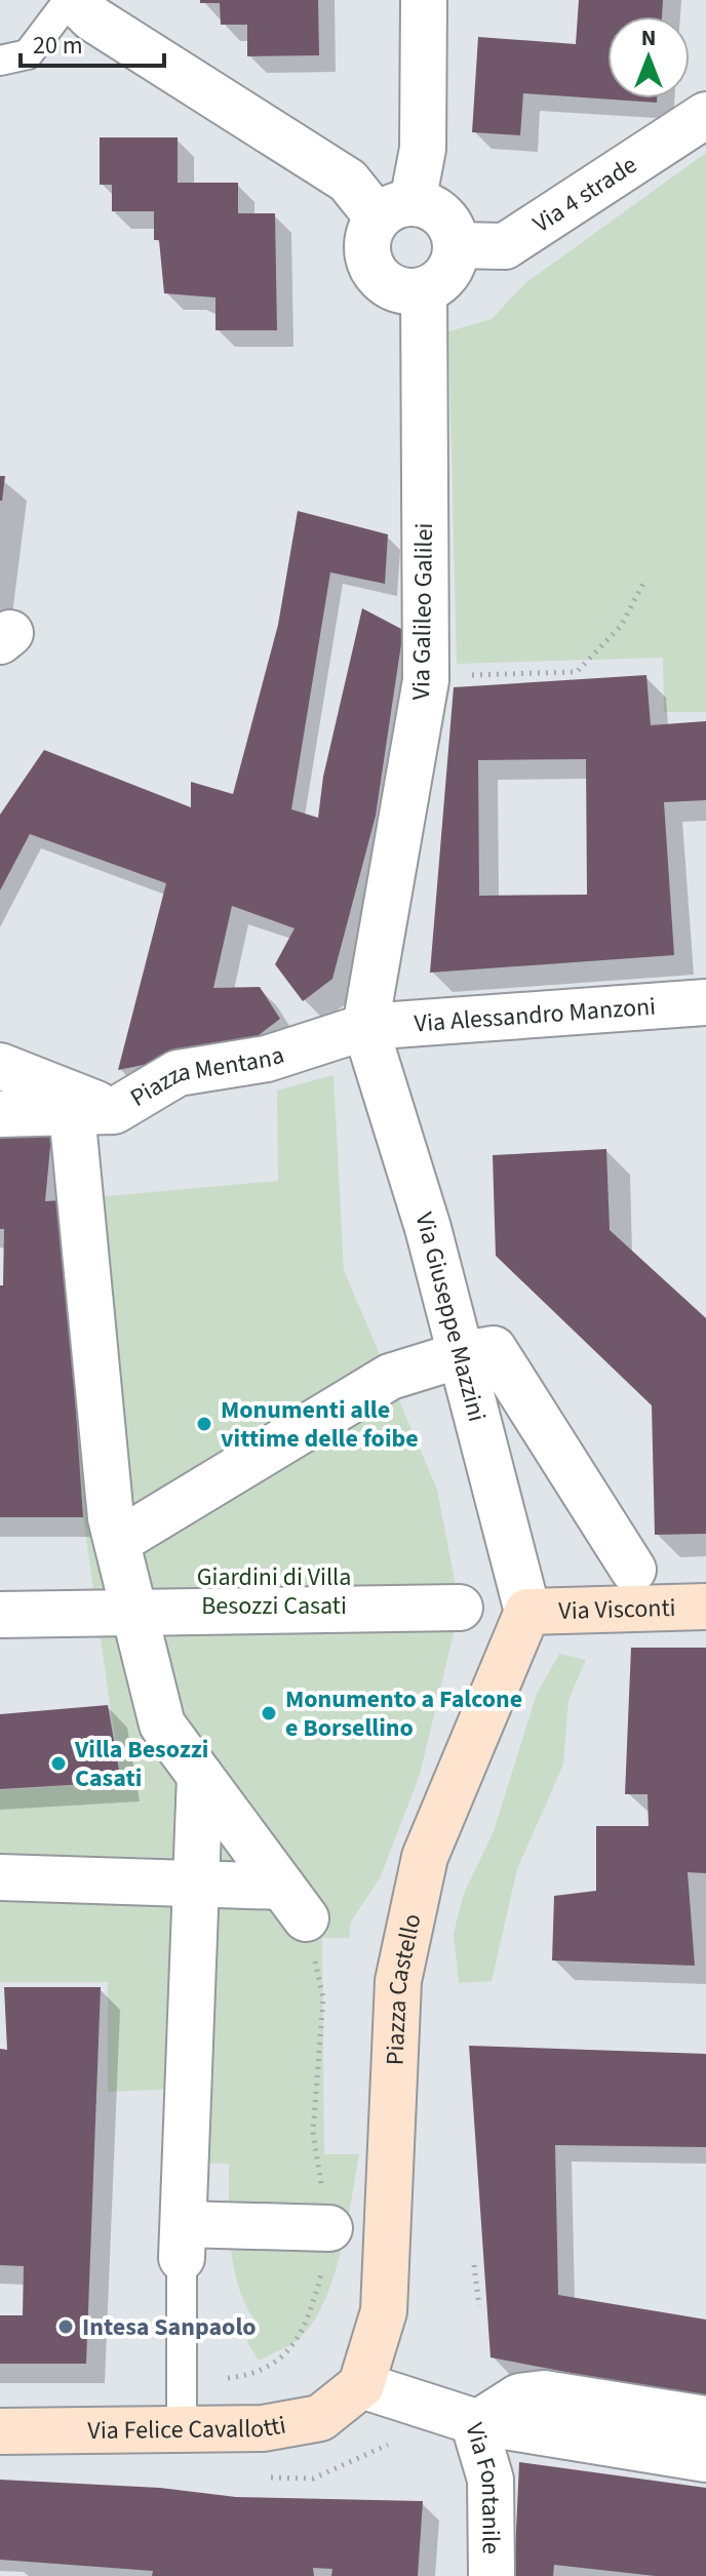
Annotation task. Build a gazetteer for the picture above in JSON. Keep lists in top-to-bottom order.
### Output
{
  "streets": {
    "street": [
      "Via 4 strade",
      "Via Galileo Galilei",
      "Via Alessandro Manzoni",
      "Piazza Mentana",
      "Via Giuseppe Mazzini",
      "Via Visconti",
      "Piazza Castello",
      "Via Felice Cavallotti",
      "Via Fontanile"
    ]
  },
  "crossings": [
    ["Via 4 strade", "Via Galileo Galilei"],
    ["Via Galileo Galilei", "Via Alessandro Manzoni"],
    ["Via Galileo Galilei", "Piazza Mentana"],
    ["Via Galileo Galilei", "Via Giuseppe Mazzini"],
    ["Via Alessandro Manzoni", "Piazza Mentana"],
    ["Via Alessandro Manzoni", "Via Giuseppe Mazzini"],
    ["Piazza Mentana", "Via Giuseppe Mazzini"],
    ["Via Giuseppe Mazzini", "Via Visconti"],
    ["Via Giuseppe Mazzini", "Piazza Castello"],
    ["Via Visconti", "Piazza Castello"],
    ["Piazza Castello", "Via Felice Cavallotti"],
    ["Piazza Castello", "Via Fontanile"],
    ["Via Felice Cavallotti", "Via Fontanile"]
  ],
  "parks": ["Giardini di Villa Besozzi Casati"],
  "places": [
    "Monumenti alle vittime delle foibe",
    "Monumento a Falcone e Borsellino",
    "Villa Besozzi Casati",
    "Intesa Sanpaolo"
  ],
  "scale_bar": "20 m",
  "north": "top"
}
